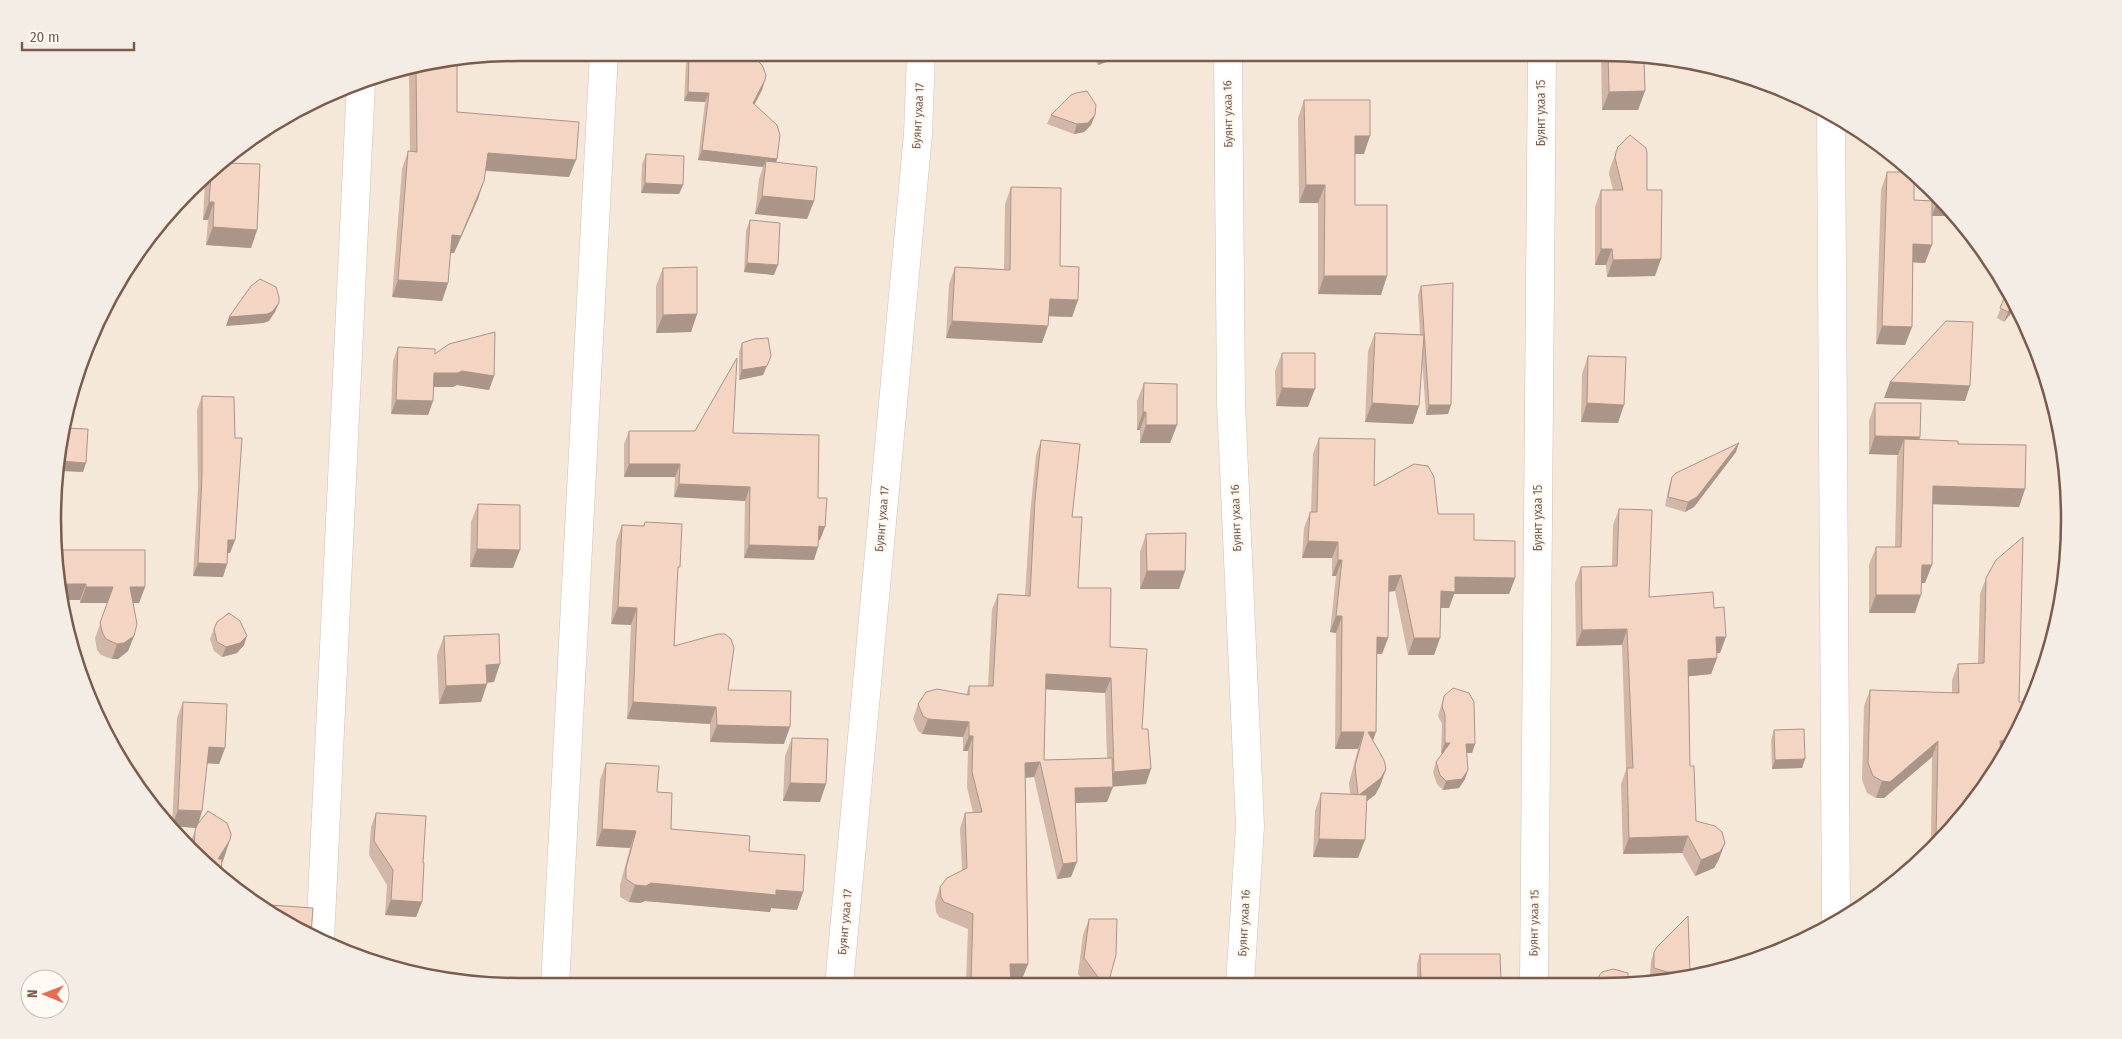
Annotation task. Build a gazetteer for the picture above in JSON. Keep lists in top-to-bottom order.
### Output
{
  "streets": {
    "street": ["Буянт ухаа 15", "Буянт ухаа 16", "Буянт ухаа 17"]
  },
  "scale_bar": "20 m",
  "north": "left"
}
